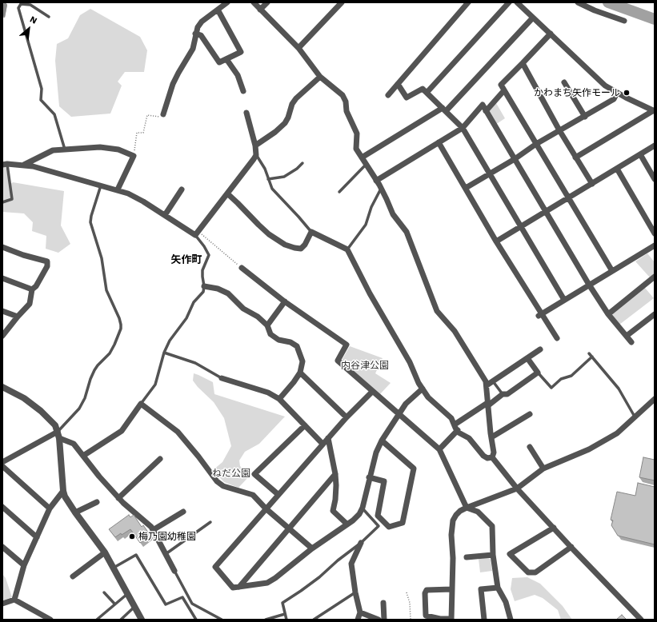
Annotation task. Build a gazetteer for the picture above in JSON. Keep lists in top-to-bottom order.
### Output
{
  "districts": ["矢作町"],
  "parks": ["内谷津公園", "ねだ公園"],
  "places": ["かわまち矢作モール", "梅乃園幼稚園"],
  "north": "top right"
}
